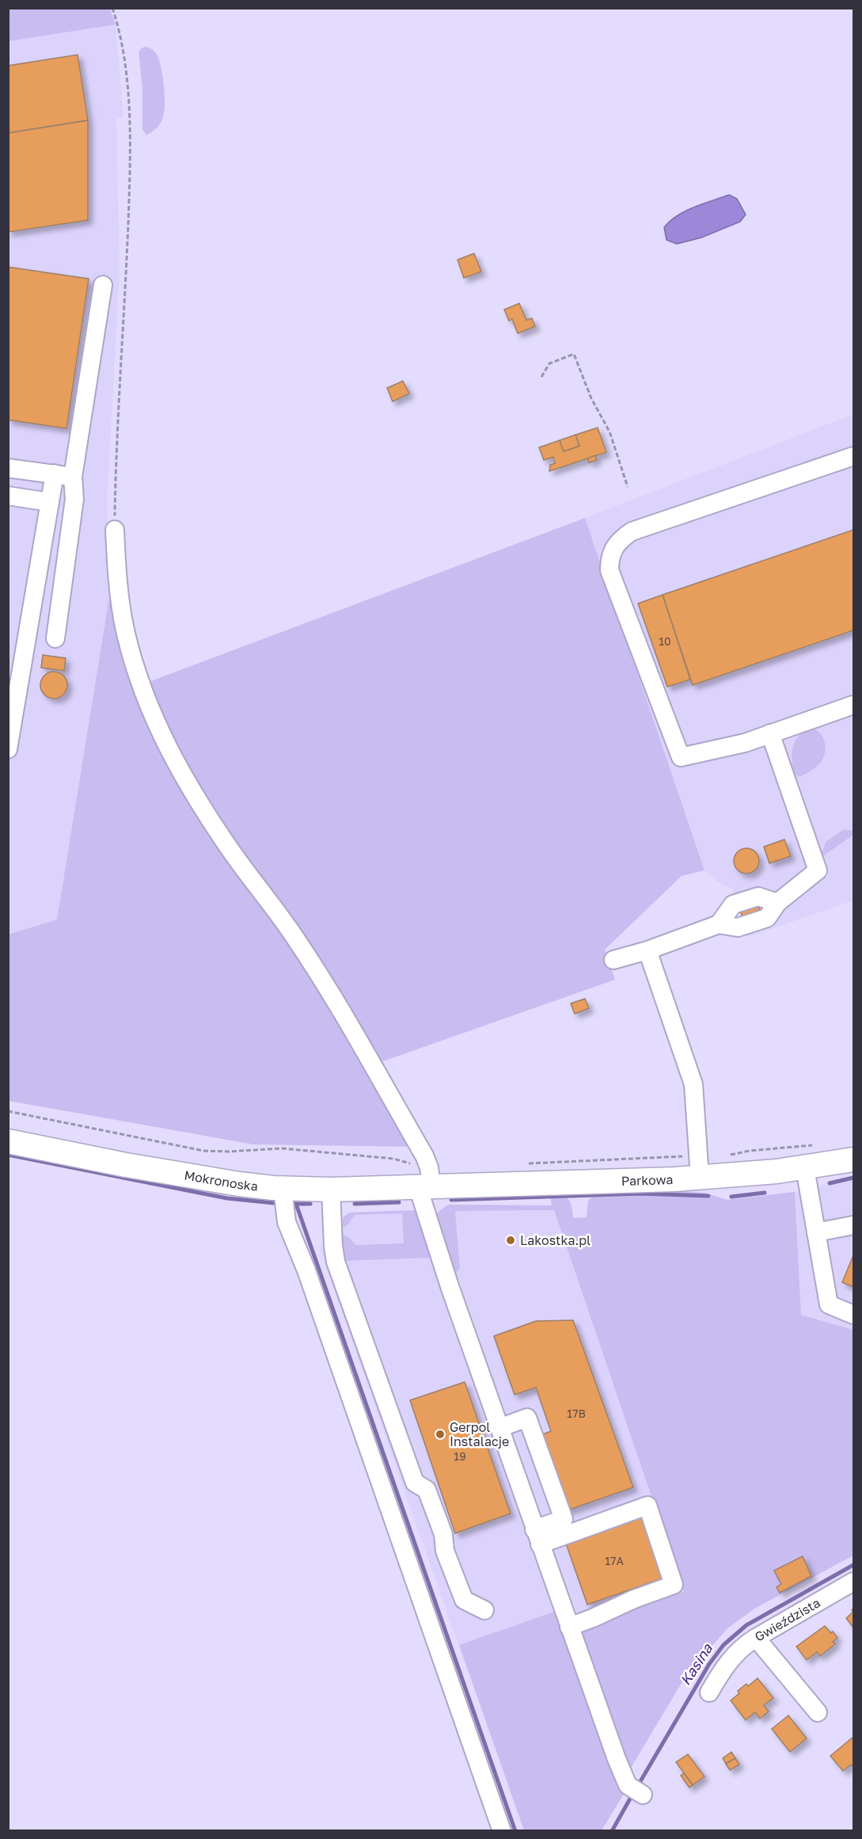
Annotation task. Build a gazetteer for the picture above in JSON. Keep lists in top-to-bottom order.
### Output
{
  "streets": {
    "main road": ["Mokronoska", "Parkowa"],
    "street": ["Gwieździsta"]
  },
  "crossings": [
    ["Mokronoska", "Parkowa"]
  ],
  "water": ["Kasina"],
  "places": ["Lakostka.pl", "Gerpol Instalacje"],
  "house_numbers": [
    "10",
    "17B",
    "19",
    "17A"
  ]
}
